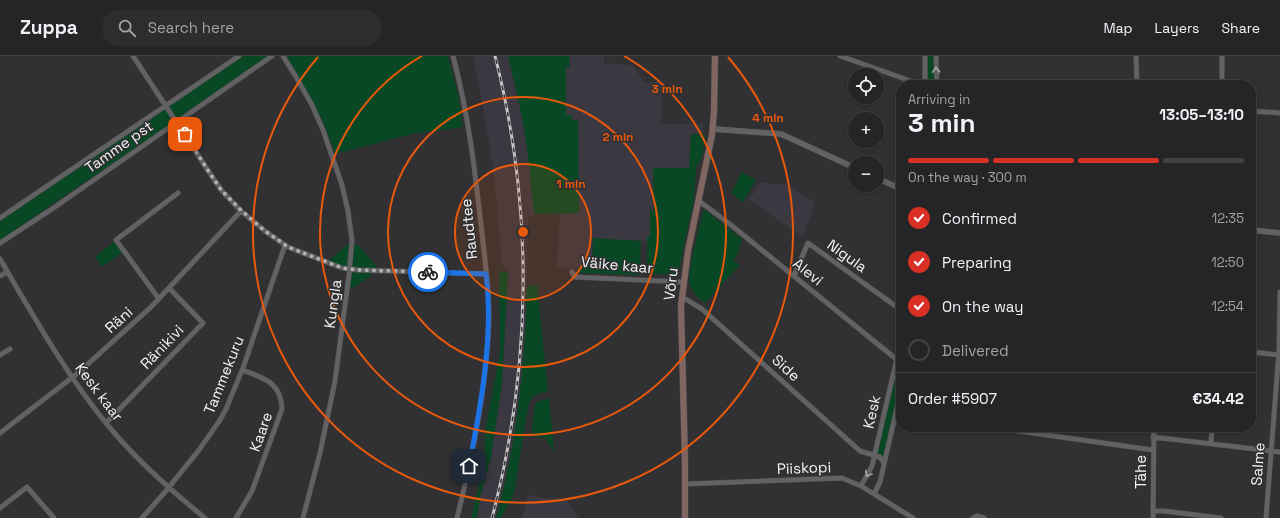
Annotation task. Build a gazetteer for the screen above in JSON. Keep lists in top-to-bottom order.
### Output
{
  "streets": {
    "main road": ["Võru"],
    "street": [
      "Tamme pst",
      "Raudtee",
      "Nigula",
      "Väike kaar",
      "Alevi",
      "Kungla",
      "Räni",
      "Ränikivi",
      "Side",
      "Tammekuru",
      "Kesk kaar",
      "Kesk",
      "Kaare",
      "Salme",
      "Piiskopi",
      "Tähe"
    ]
  },
  "crossings": [
    ["Nigula", "Alevi"],
    ["Väike kaar", "Võru"],
    ["Alevi", "Võru"],
    ["Alevi", "Kesk"],
    ["Võru", "Side"],
    ["Võru", "Piiskopi"],
    ["Räni", "Ränikivi"],
    ["Räni", "Kesk kaar"],
    ["Ränikivi", "Kesk kaar"],
    ["Side", "Kesk"],
    ["Tammekuru", "Kesk kaar"],
    ["Tammekuru", "Kaare"],
    ["Kesk", "Piiskopi"]
  ],
  "page": {
    "header": "Zuppa",
    "search": "Search here",
    "nav": ["Map", "Layers", "Share"],
    "map_buttons": ["+", "−"],
    "heading": ["3 min", "Arriving in", "13:05–13:10"],
    "panel": ["Order #5907", "€34.42"],
    "bar": "On the way · 300 m",
    "list": [
      ["Confirmed", "12:35"],
      ["Preparing", "12:50"],
      ["On the way", "12:54"],
      "Delivered"
    ]
  },
  "rings": [
    "3 min",
    "4 min",
    "2 min",
    "1 min"
  ]
}
